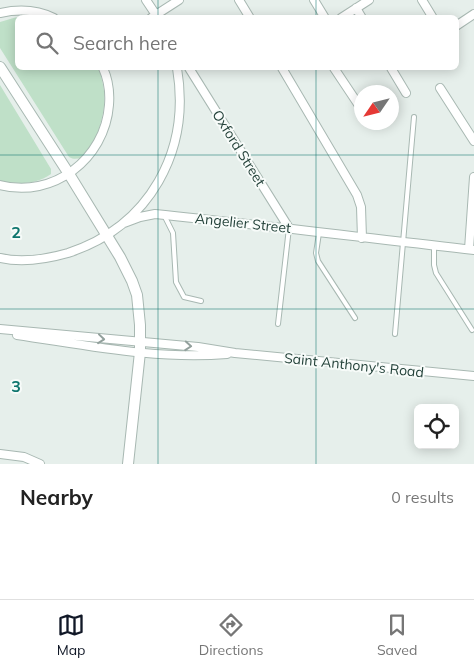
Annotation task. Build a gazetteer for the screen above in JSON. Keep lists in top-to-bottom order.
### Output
{
  "streets": {
    "street": ["Oxford Street", "Angelier Street", "Saint Anthony's Road"]
  },
  "crossings": [
    ["Oxford Street", "Angelier Street"]
  ],
  "north": "bottom left",
  "page": {
    "search": "Search here",
    "heading": ["Nearby", "0 results"],
    "nav": ["Map", "Directions", "Saved"]
  },
  "grid": {
    "rows": ["2", "3"]
  }
}
